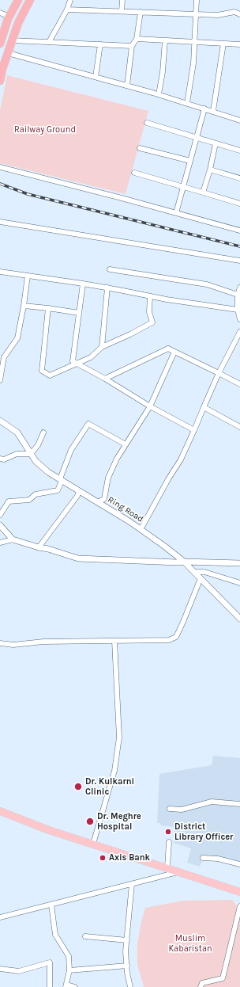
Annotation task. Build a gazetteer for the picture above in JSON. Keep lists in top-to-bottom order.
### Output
{
  "streets": {
    "street": ["Ring Road"]
  },
  "parks": ["Railway Ground", "Muslim Kabaristan"],
  "places": [
    "Dr. Kulkarni Clinic",
    "Dr. Meghre Hospital",
    "District Library Officer",
    "Axis Bank"
  ]
}
